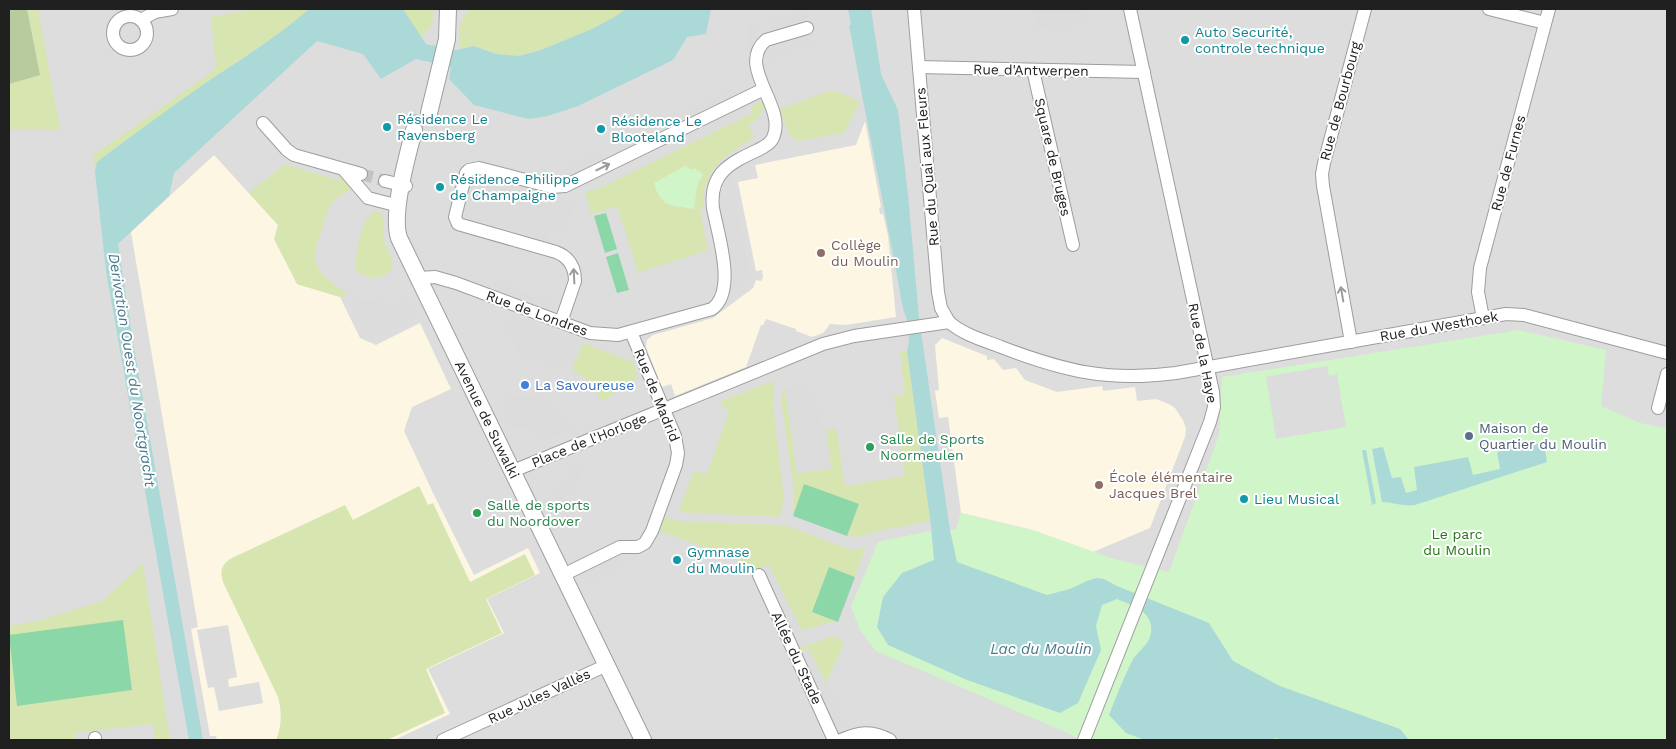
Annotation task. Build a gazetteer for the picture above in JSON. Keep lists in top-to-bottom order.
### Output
{
  "streets": {
    "street": [
      "Rue d'Antwerpen",
      "Rue de Bourbourg",
      "Square de Bruges",
      "Rue de Furnes",
      "Rue du Quai aux Fleurs",
      "Rue de Londres",
      "Rue du Westhoek",
      "Rue de la Haye",
      "Rue de Madrid",
      "Avenue de Suwalki",
      "Place de l'Horloge",
      "Allée du Stade",
      "Rue Jules Vallès"
    ]
  },
  "crossings": [
    ["Rue d'Antwerpen", "Square de Bruges"],
    ["Rue d'Antwerpen", "Rue du Quai aux Fleurs"],
    ["Rue d'Antwerpen", "Rue de la Haye"],
    ["Rue de Bourbourg", "Rue du Westhoek"],
    ["Rue de Furnes", "Rue du Westhoek"],
    ["Rue du Quai aux Fleurs", "Rue du Westhoek"],
    ["Rue du Quai aux Fleurs", "Place de l'Horloge"],
    ["Rue de Londres", "Rue de Madrid"],
    ["Rue de Londres", "Avenue de Suwalki"],
    ["Rue du Westhoek", "Rue de la Haye"],
    ["Rue du Westhoek", "Place de l'Horloge"],
    ["Rue de Madrid", "Avenue de Suwalki"],
    ["Rue de Madrid", "Place de l'Horloge"],
    ["Avenue de Suwalki", "Place de l'Horloge"],
    ["Avenue de Suwalki", "Rue Jules Vallès"]
  ],
  "one_way": ["Rue de Bourbourg"],
  "water": ["Derivation Ouest du Noortgracht", "Lac du Moulin"],
  "parks": ["Le parc du Moulin"],
  "places": [
    "Auto Securité, controle technique",
    "Résidence Le Ravensberg",
    "Résidence Le Blooteland",
    "Résidence Philippe de Champaigne",
    "Collège du Moulin",
    "La Savoureuse",
    "Maison de Quartier du Moulin",
    "Salle de Sports Noormeulen",
    "École élémentaire Jacques Brel",
    "Lieu Musical",
    "Salle de sports du Noordover",
    "Gymnase du Moulin"
  ]
}
